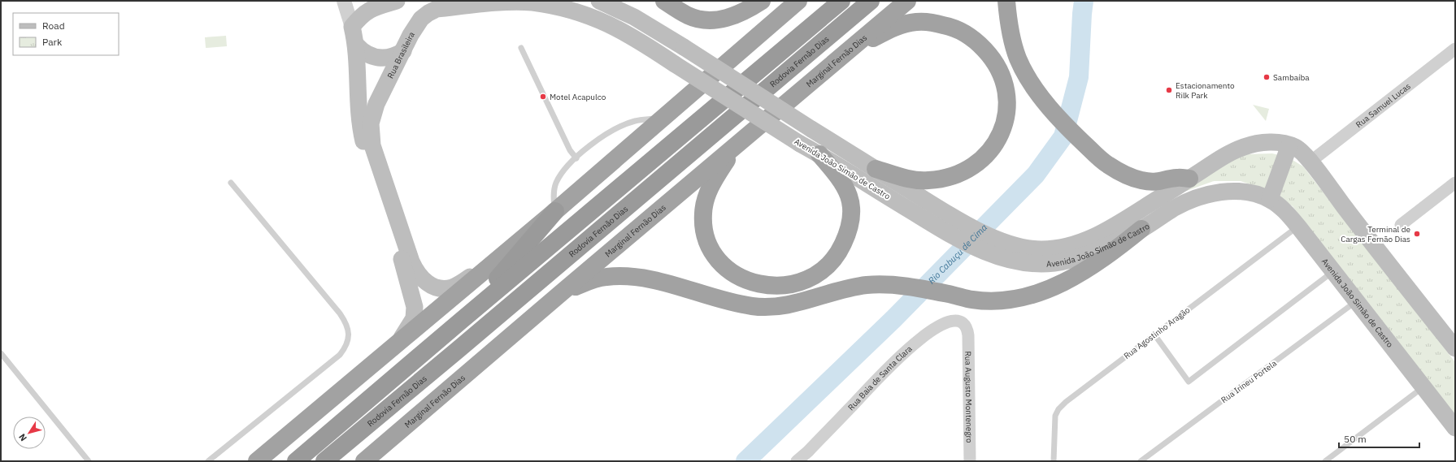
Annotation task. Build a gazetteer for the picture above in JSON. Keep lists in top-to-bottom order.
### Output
{
  "streets": {
    "highway": ["Marginal Fernão Dias", "Rodovia Fernão Dias"],
    "main road": ["Rua Brasileira", "Avenida João Simão de Castro"],
    "street": ["Rua Samuel Lucas", "Rua Baia de Santa Clara", "Rua Augusto Montenegro"],
    "lane": ["Rua Agostinho Aragão", "Rua Irineu Portela"]
  },
  "crossings": [
    ["Rua Brasileira", "Avenida João Simão de Castro"],
    ["Rua Samuel Lucas", "Avenida João Simão de Castro"],
    ["Avenida João Simão de Castro", "Rua Agostinho Aragão"],
    ["Avenida João Simão de Castro", "Rua Irineu Portela"],
    ["Rua Baia de Santa Clara", "Rua Augusto Montenegro"]
  ],
  "water": ["Rio Cabuçu de Cima"],
  "places": [
    "Sambaíba",
    "Estacionamento Rilk Park",
    "Motel Acapulco",
    "Terminal de Cargas Fernão Dias"
  ],
  "legend": ["Road", "Park"],
  "scale_bar": "50 m",
  "north": "bottom left"
}
